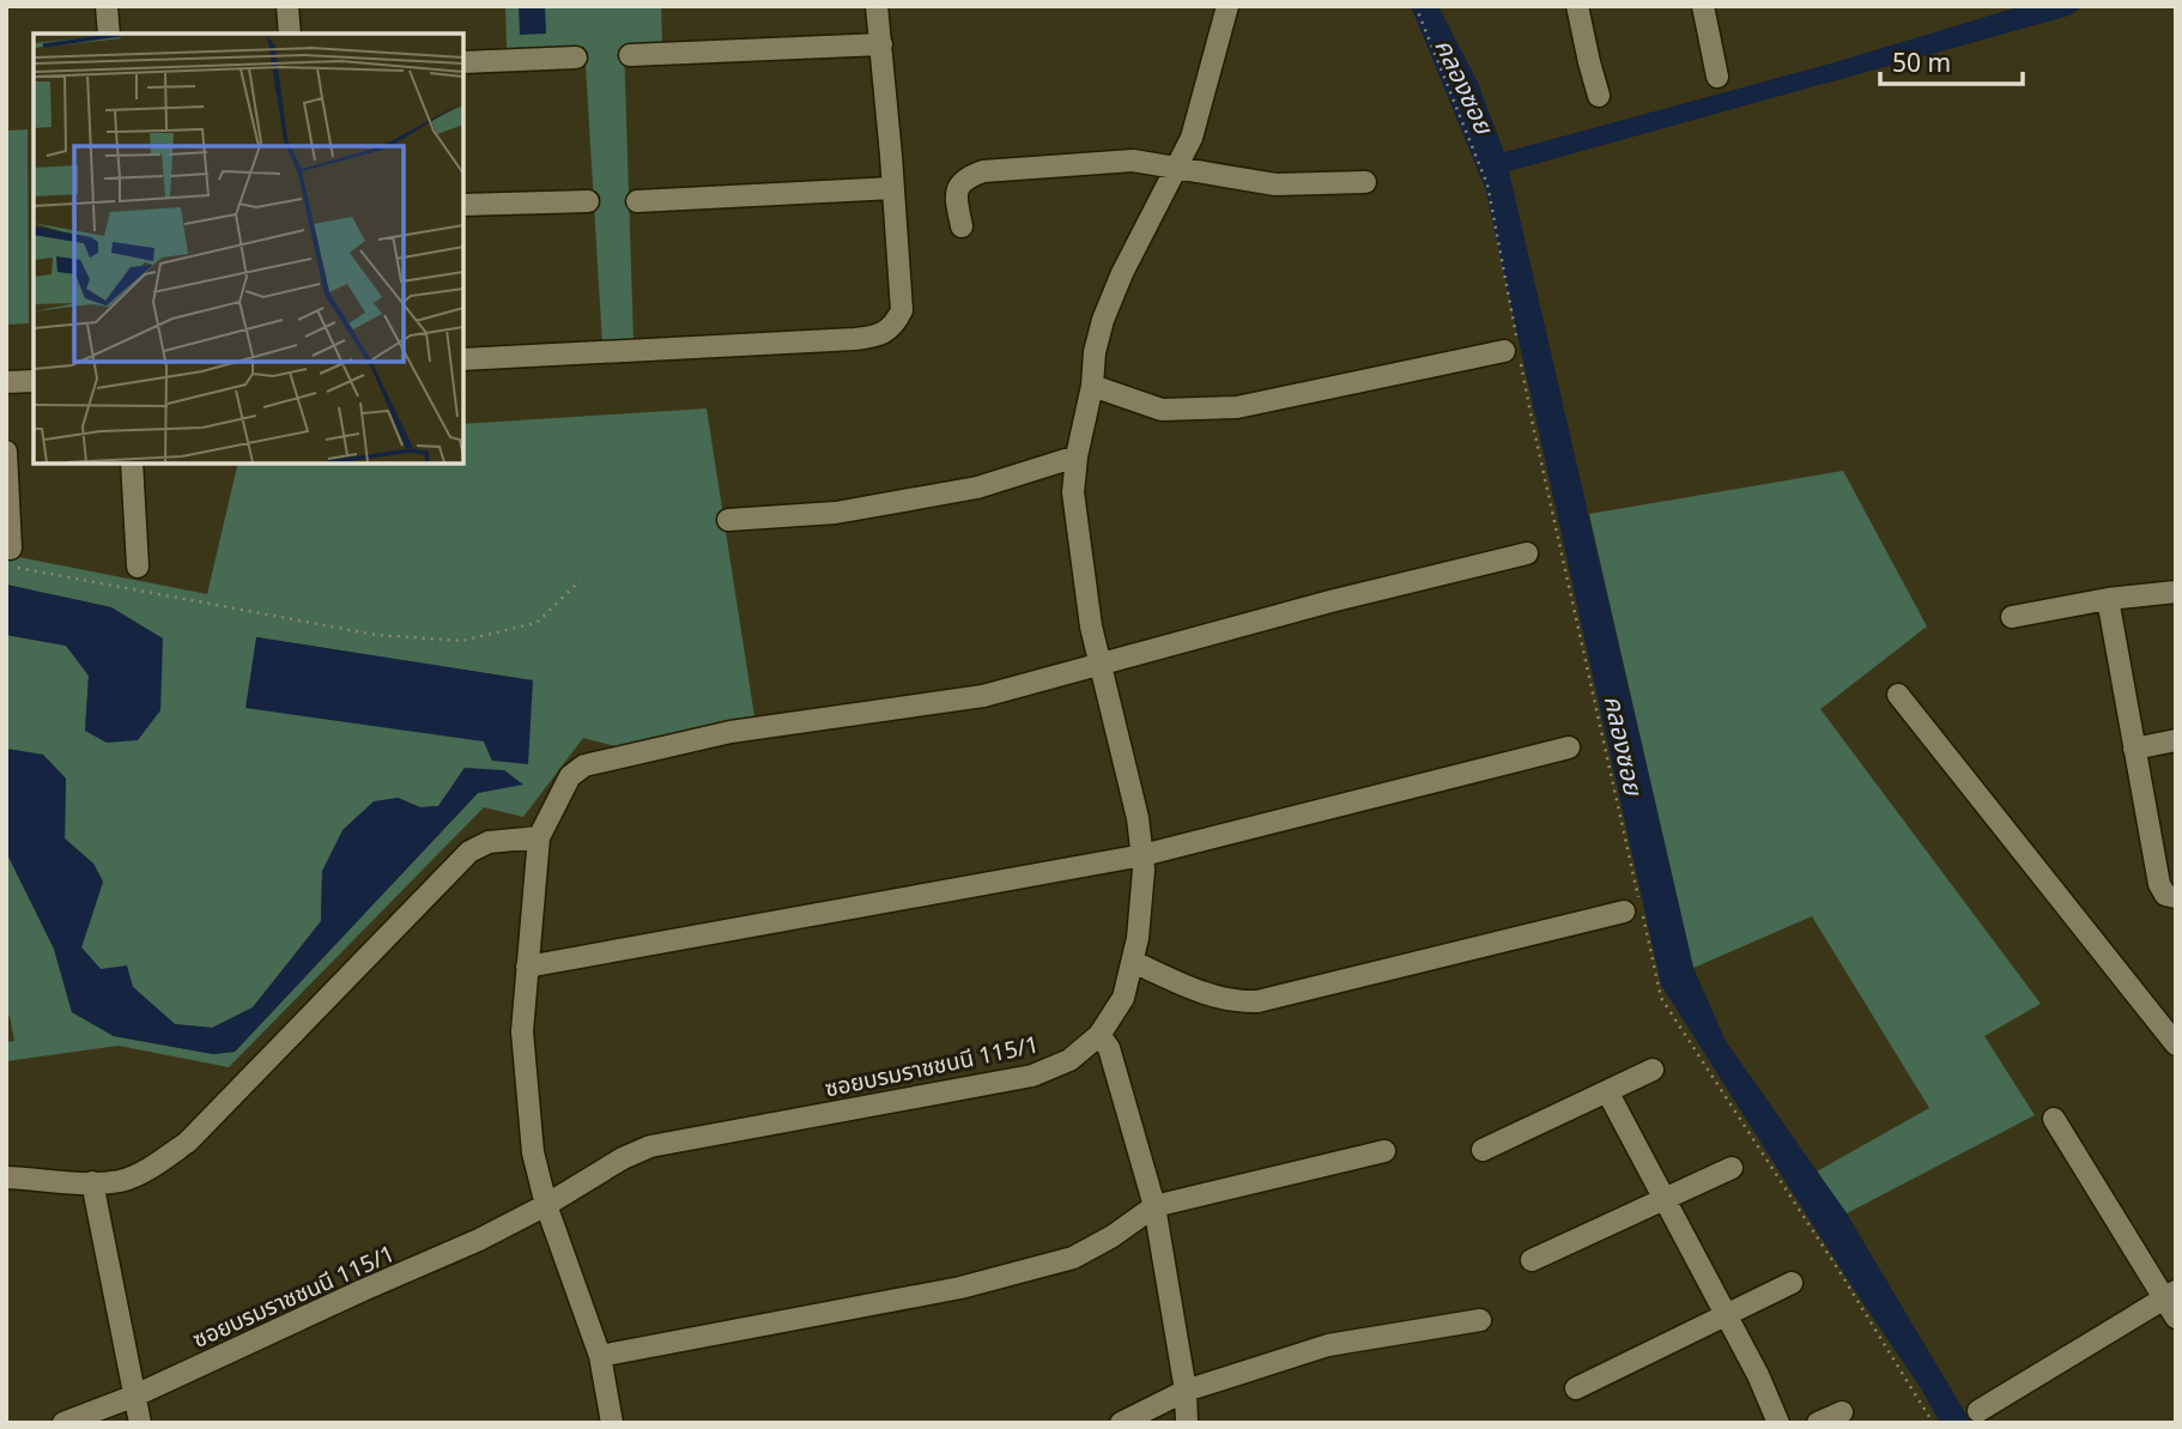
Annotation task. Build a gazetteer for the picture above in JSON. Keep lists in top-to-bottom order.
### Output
{
  "streets": {
    "street": ["ซอยบรมราชชนนี 115/1"]
  },
  "water": ["คลองซอย"],
  "scale_bar": "50 m"
}
